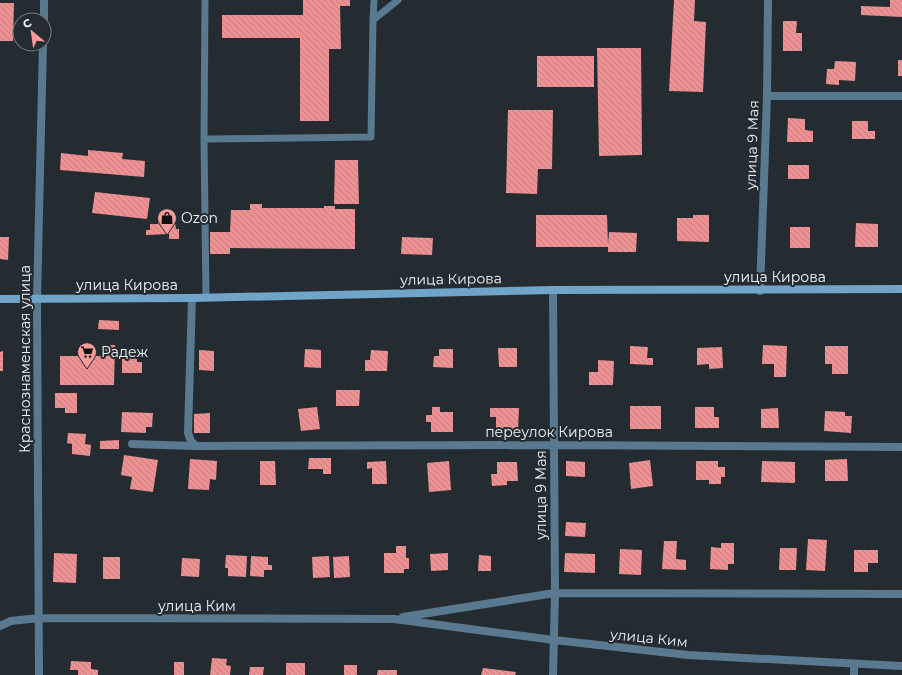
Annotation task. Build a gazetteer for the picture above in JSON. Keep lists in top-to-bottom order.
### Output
{
  "streets": {
    "street": [
      "улица 9 Мая",
      "улица Кирова",
      "Краснознаменская улица",
      "переулок Кирова",
      "улица Ким"
    ]
  },
  "crossings": [
    ["улица 9 Мая", "улица Кирова"],
    ["улица 9 Мая", "переулок Кирова"],
    ["улица 9 Мая", "улица Ким"],
    ["улица Кирова", "Краснознаменская улица"],
    ["Краснознаменская улица", "улица Ким"]
  ],
  "places": {
    "shop": ["Ozon"],
    "supermarket": ["Радеж"]
  },
  "north": "top left"
}
